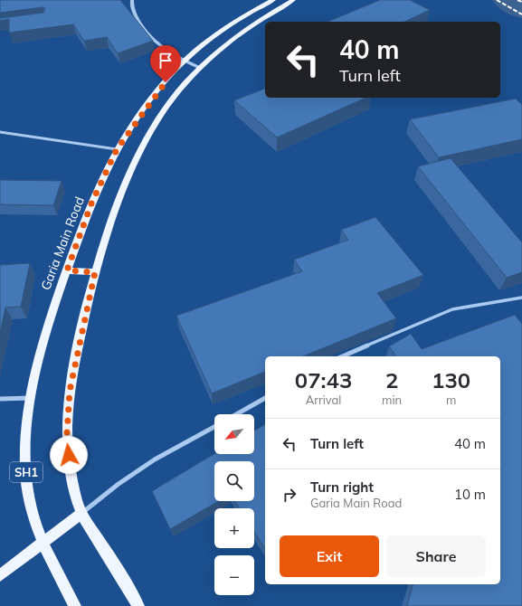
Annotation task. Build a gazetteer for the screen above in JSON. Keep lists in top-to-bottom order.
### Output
{
  "streets": {
    "main road": ["Garia Main Road", "SH1"]
  },
  "north": "bottom left",
  "page": {
    "turn": ["40 m", "Turn left"],
    "eta": [
      "07:43",
      "Arrival",
      "2",
      "min",
      "130",
      "m"
    ],
    "map_buttons": ["+", "−"],
    "list": [
      {
        "name": "Turn left",
        "value": "40 m"
      },
      {
        "name": "Turn right",
        "note": "Garia Main Road",
        "value": "10 m"
      }
    ],
    "buttons": ["Exit", "Share"]
  }
}
